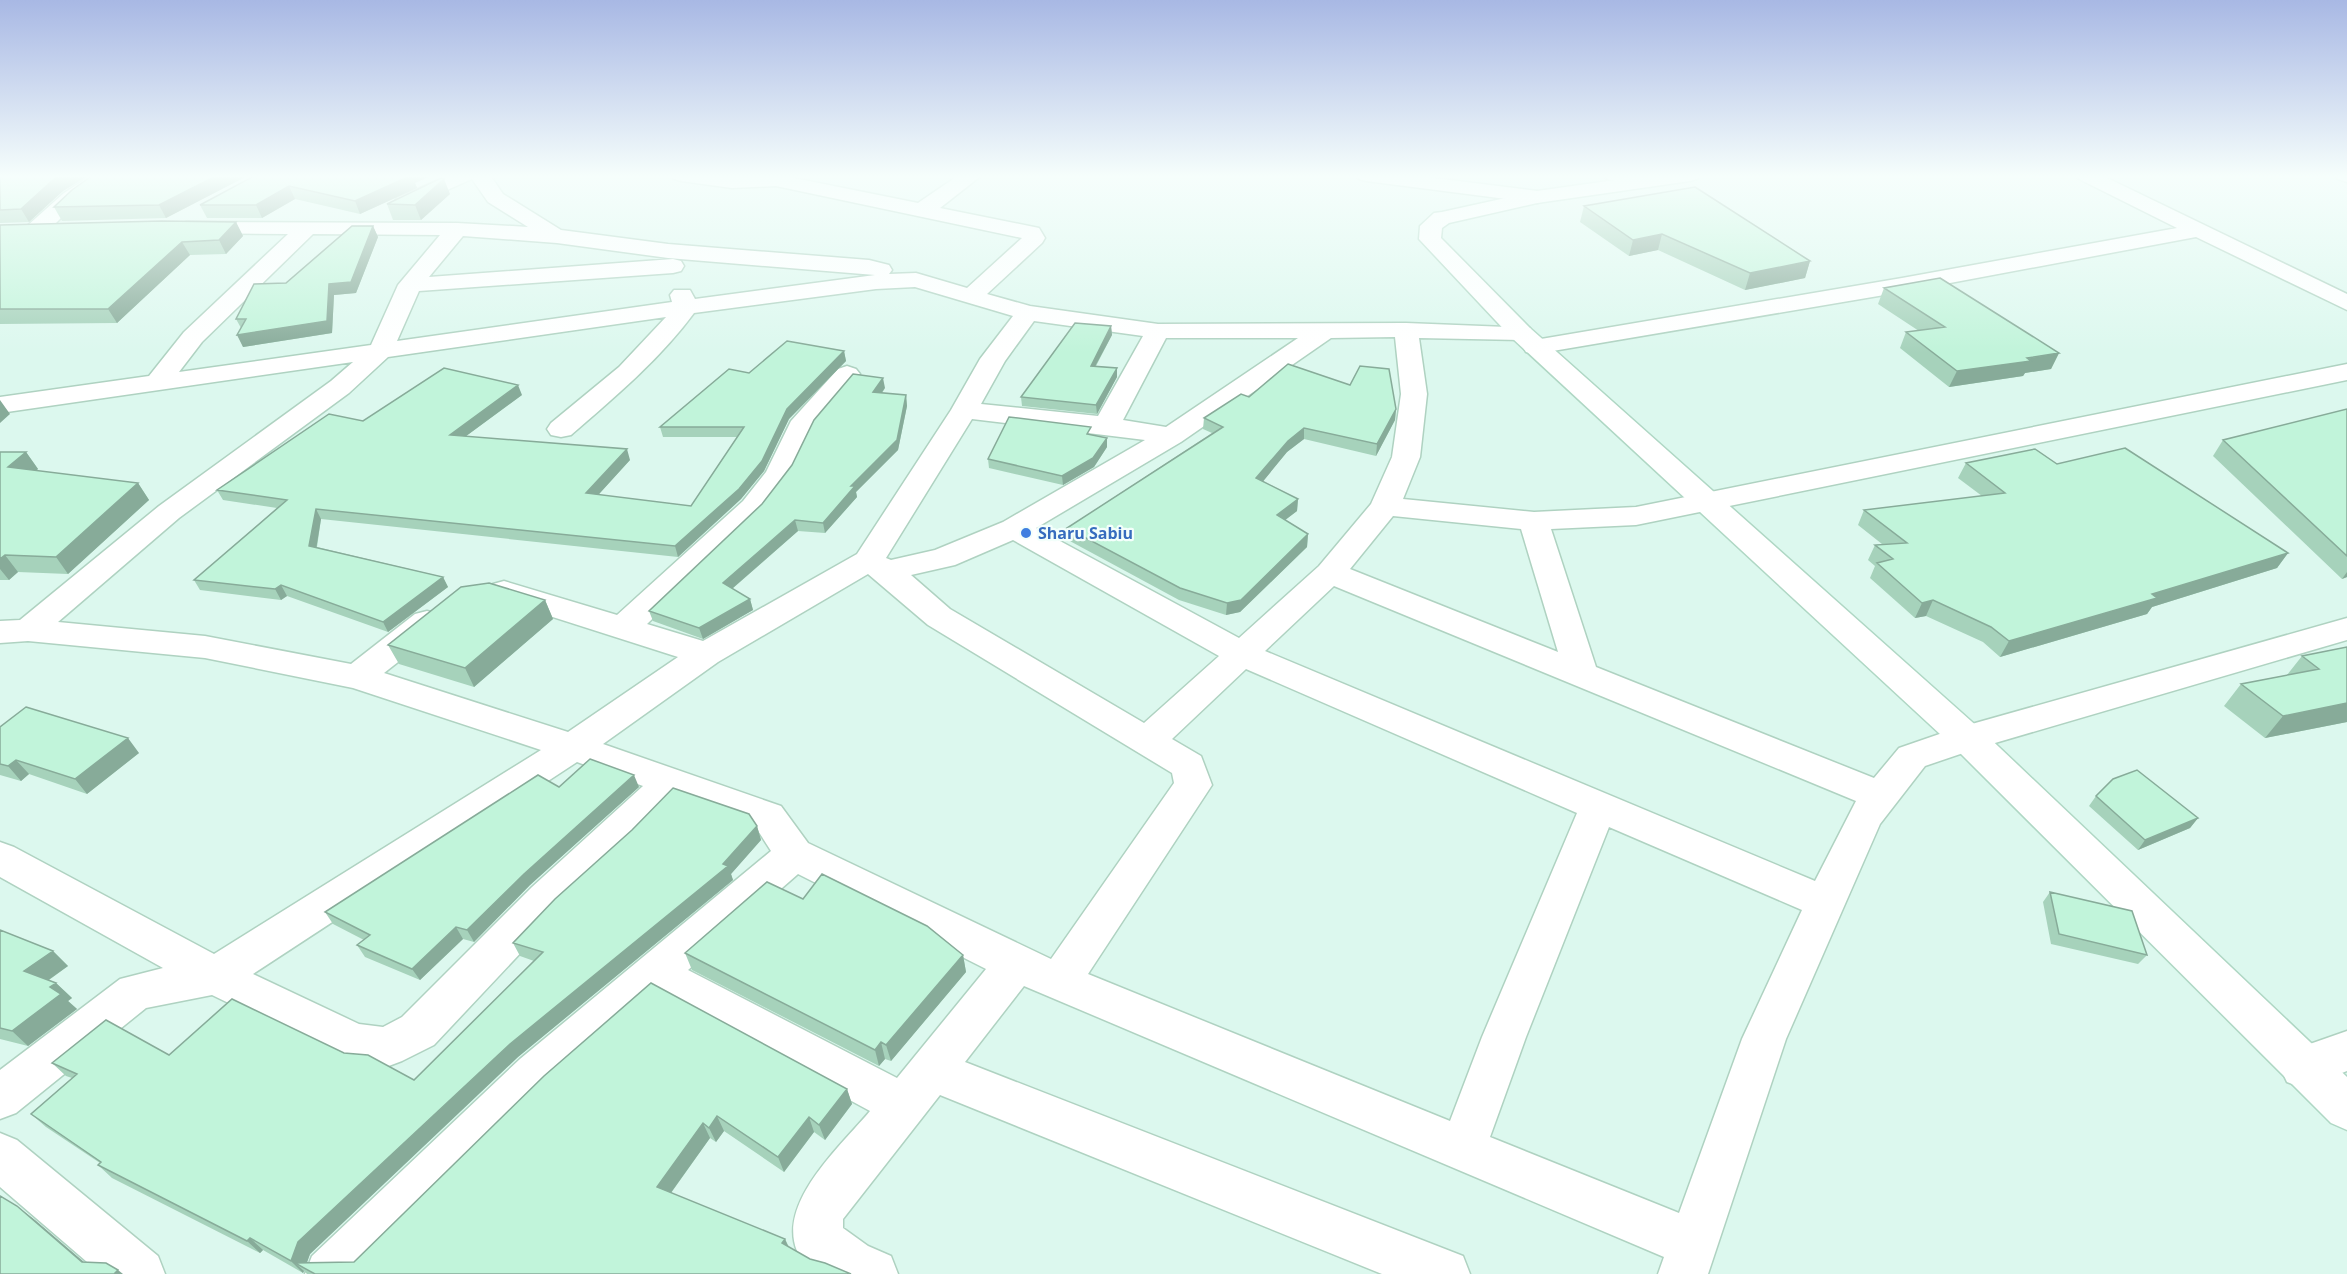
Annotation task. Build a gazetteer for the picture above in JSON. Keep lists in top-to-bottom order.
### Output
{
  "places": ["Sharu Sabiu"]
}
